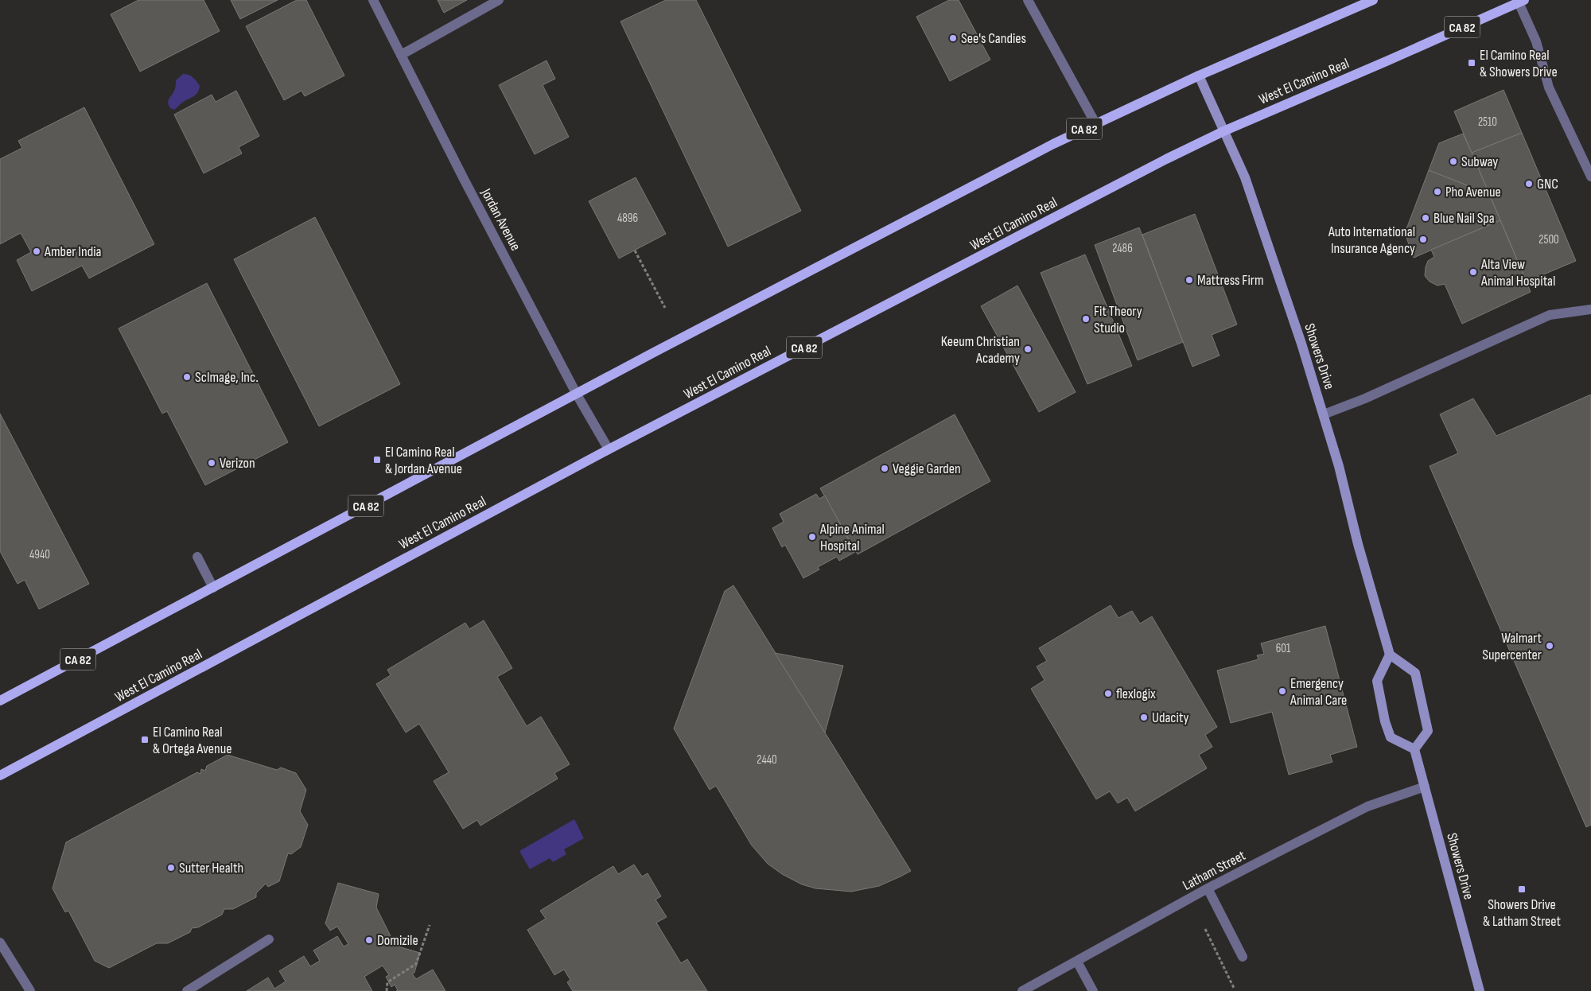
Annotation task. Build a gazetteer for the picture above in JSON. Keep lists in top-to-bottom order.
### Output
{
  "streets": {
    "main road": ["CA 82", "West El Camino Real"],
    "street": ["Jordan Avenue", "Showers Drive", "Latham Street"]
  },
  "crossings": [
    ["CA 82", "Jordan Avenue"],
    ["CA 82", "Showers Drive"],
    ["West El Camino Real", "Jordan Avenue"],
    ["West El Camino Real", "Showers Drive"],
    ["Showers Drive", "Latham Street"]
  ],
  "places": {
    "other": [
      "See's Candies",
      "Subway",
      "GNC",
      "Pho Avenue",
      "Blue Nail Spa",
      "Auto International Insurance Agency",
      "Amber India",
      "Alta View Animal Hospital",
      "Mattress Firm",
      "Fit Theory Studio",
      "Keeum Christian Academy",
      "ScImage, Inc.",
      "Verizon",
      "Veggie Garden",
      "Alpine Animal Hospital",
      "Walmart Supercenter",
      "Emergency Animal Care",
      "flexlogix",
      "Udacity",
      "Sutter Health",
      "Domizile"
    ],
    "transit": [
      "El Camino Real & Showers Drive",
      "El Camino Real & Jordan Avenue",
      "El Camino Real & Ortega Avenue",
      "Showers Drive & Latham Street"
    ]
  },
  "house_numbers": [
    "2510",
    "4896",
    "2500",
    "2486",
    "4940",
    "601",
    "2440"
  ]
}
